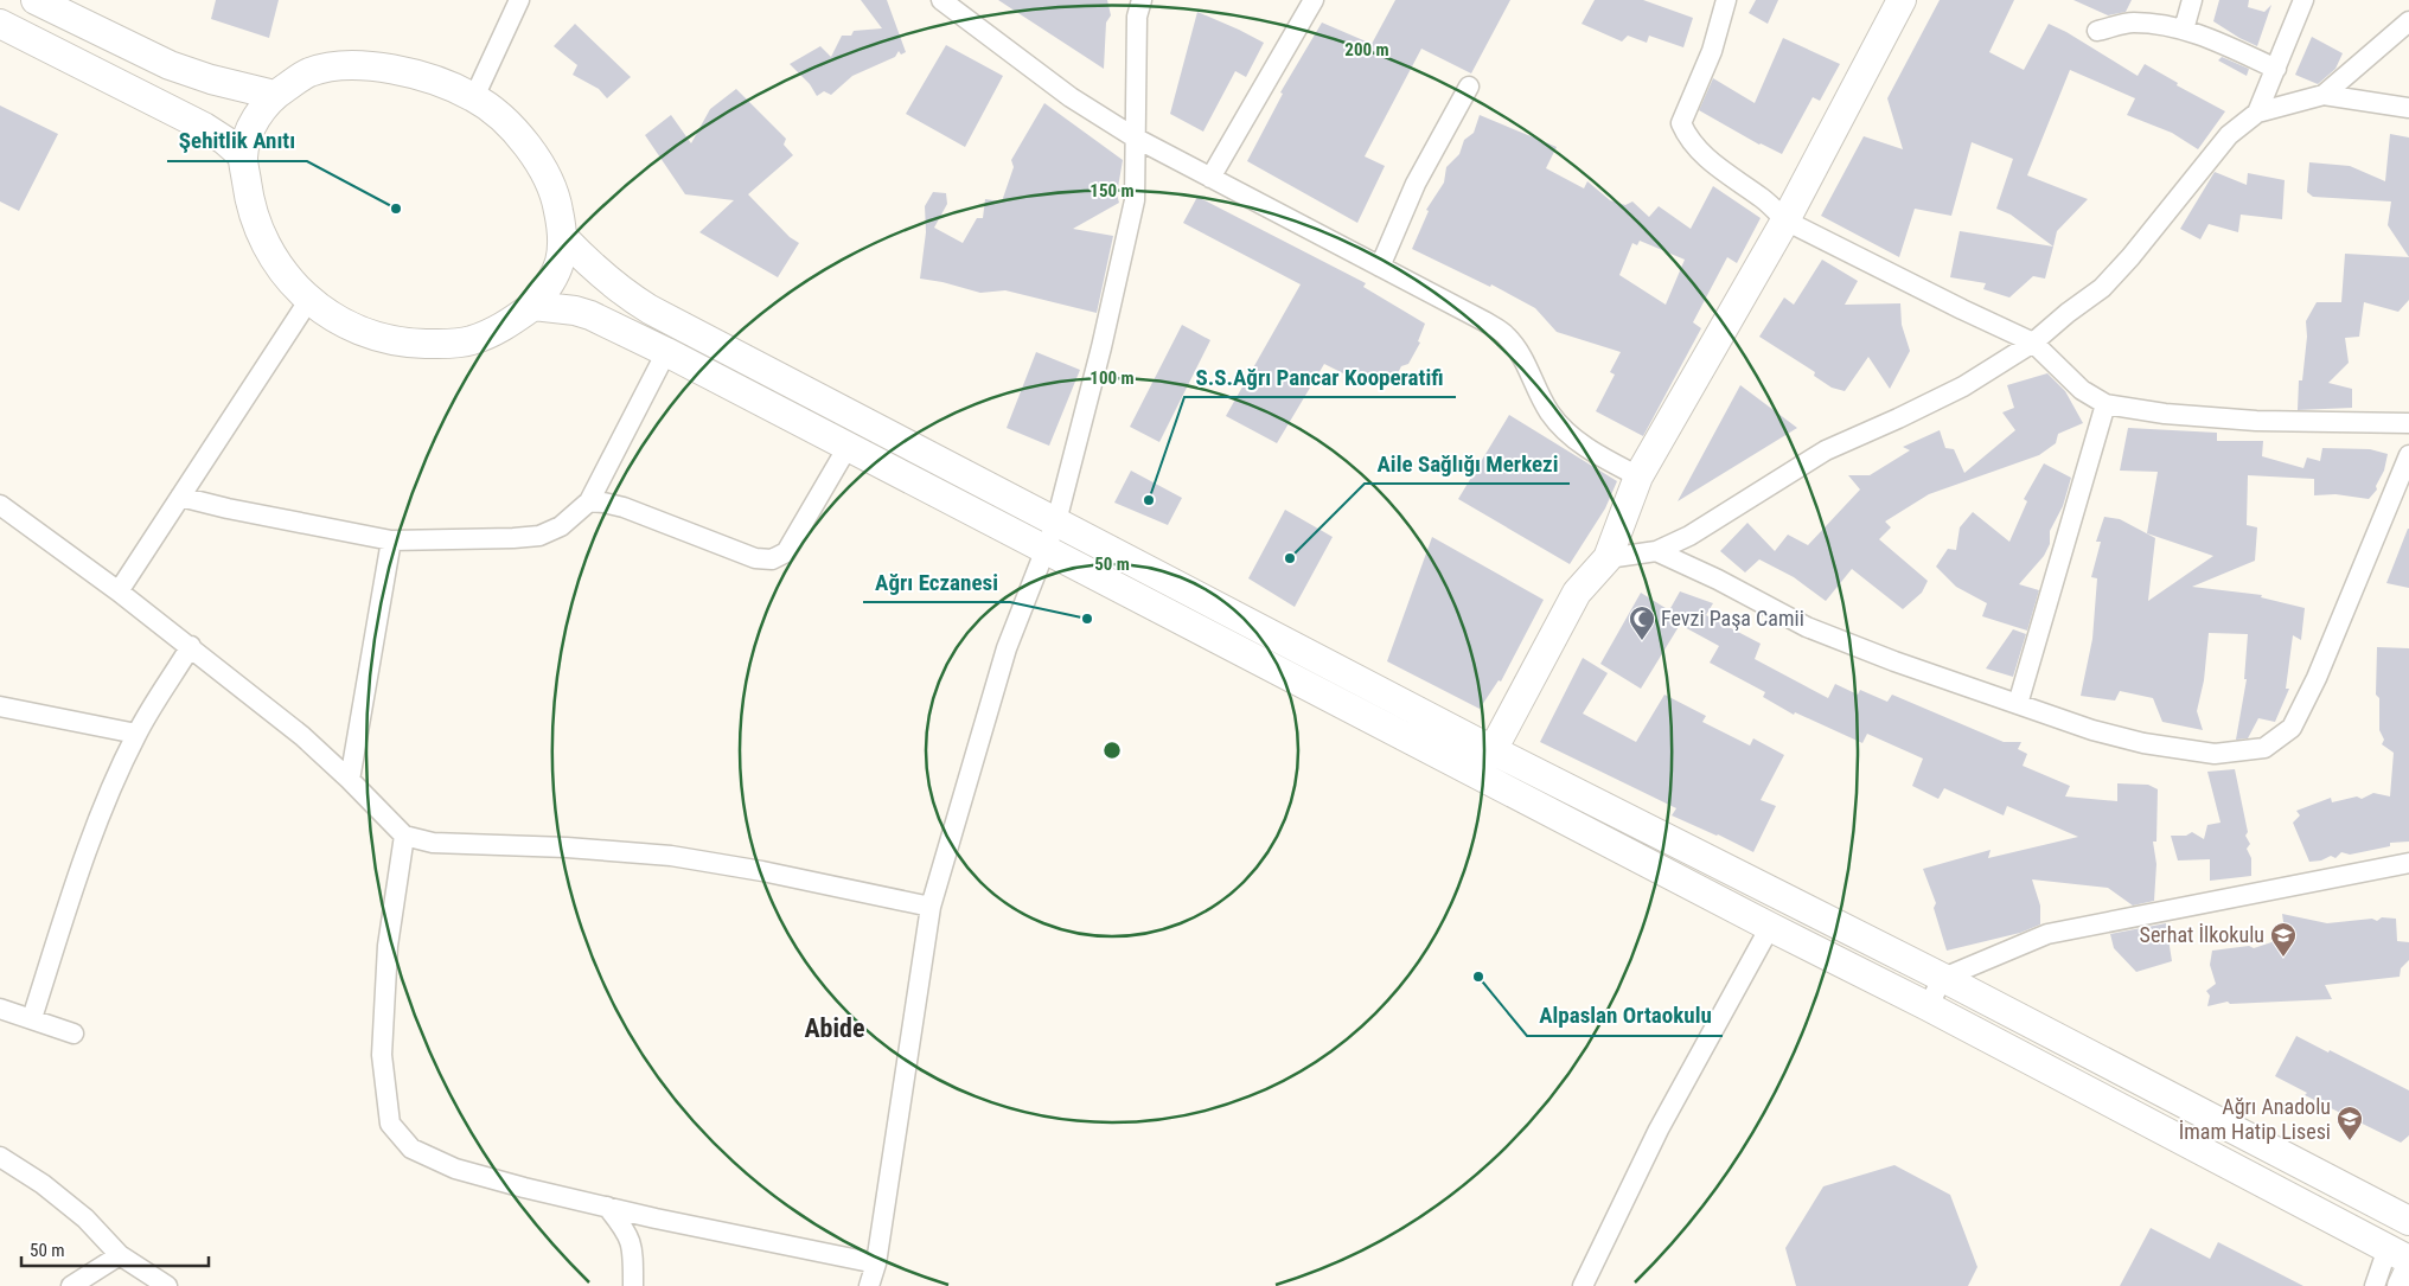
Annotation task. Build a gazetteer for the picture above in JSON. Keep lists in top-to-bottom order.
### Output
{
  "districts": ["Abide"],
  "places": {
    "other": [
      "Şehitlik Anıtı",
      "S.S.Ağrı Pancar Kooperatifi",
      "Aile Sağlığı Merkezi",
      "Ağrı Eczanesi",
      "Alpaslan Ortaokulu"
    ],
    "mosque": ["Fevzi Paşa Camii"],
    "school or university": ["Serhat İlkokulu", "Ağrı Anadolu İmam Hatip Lisesi"]
  },
  "scale_bar": "50 m",
  "rings": [
    "200 m",
    "150 m",
    "100 m",
    "50 m"
  ]
}
